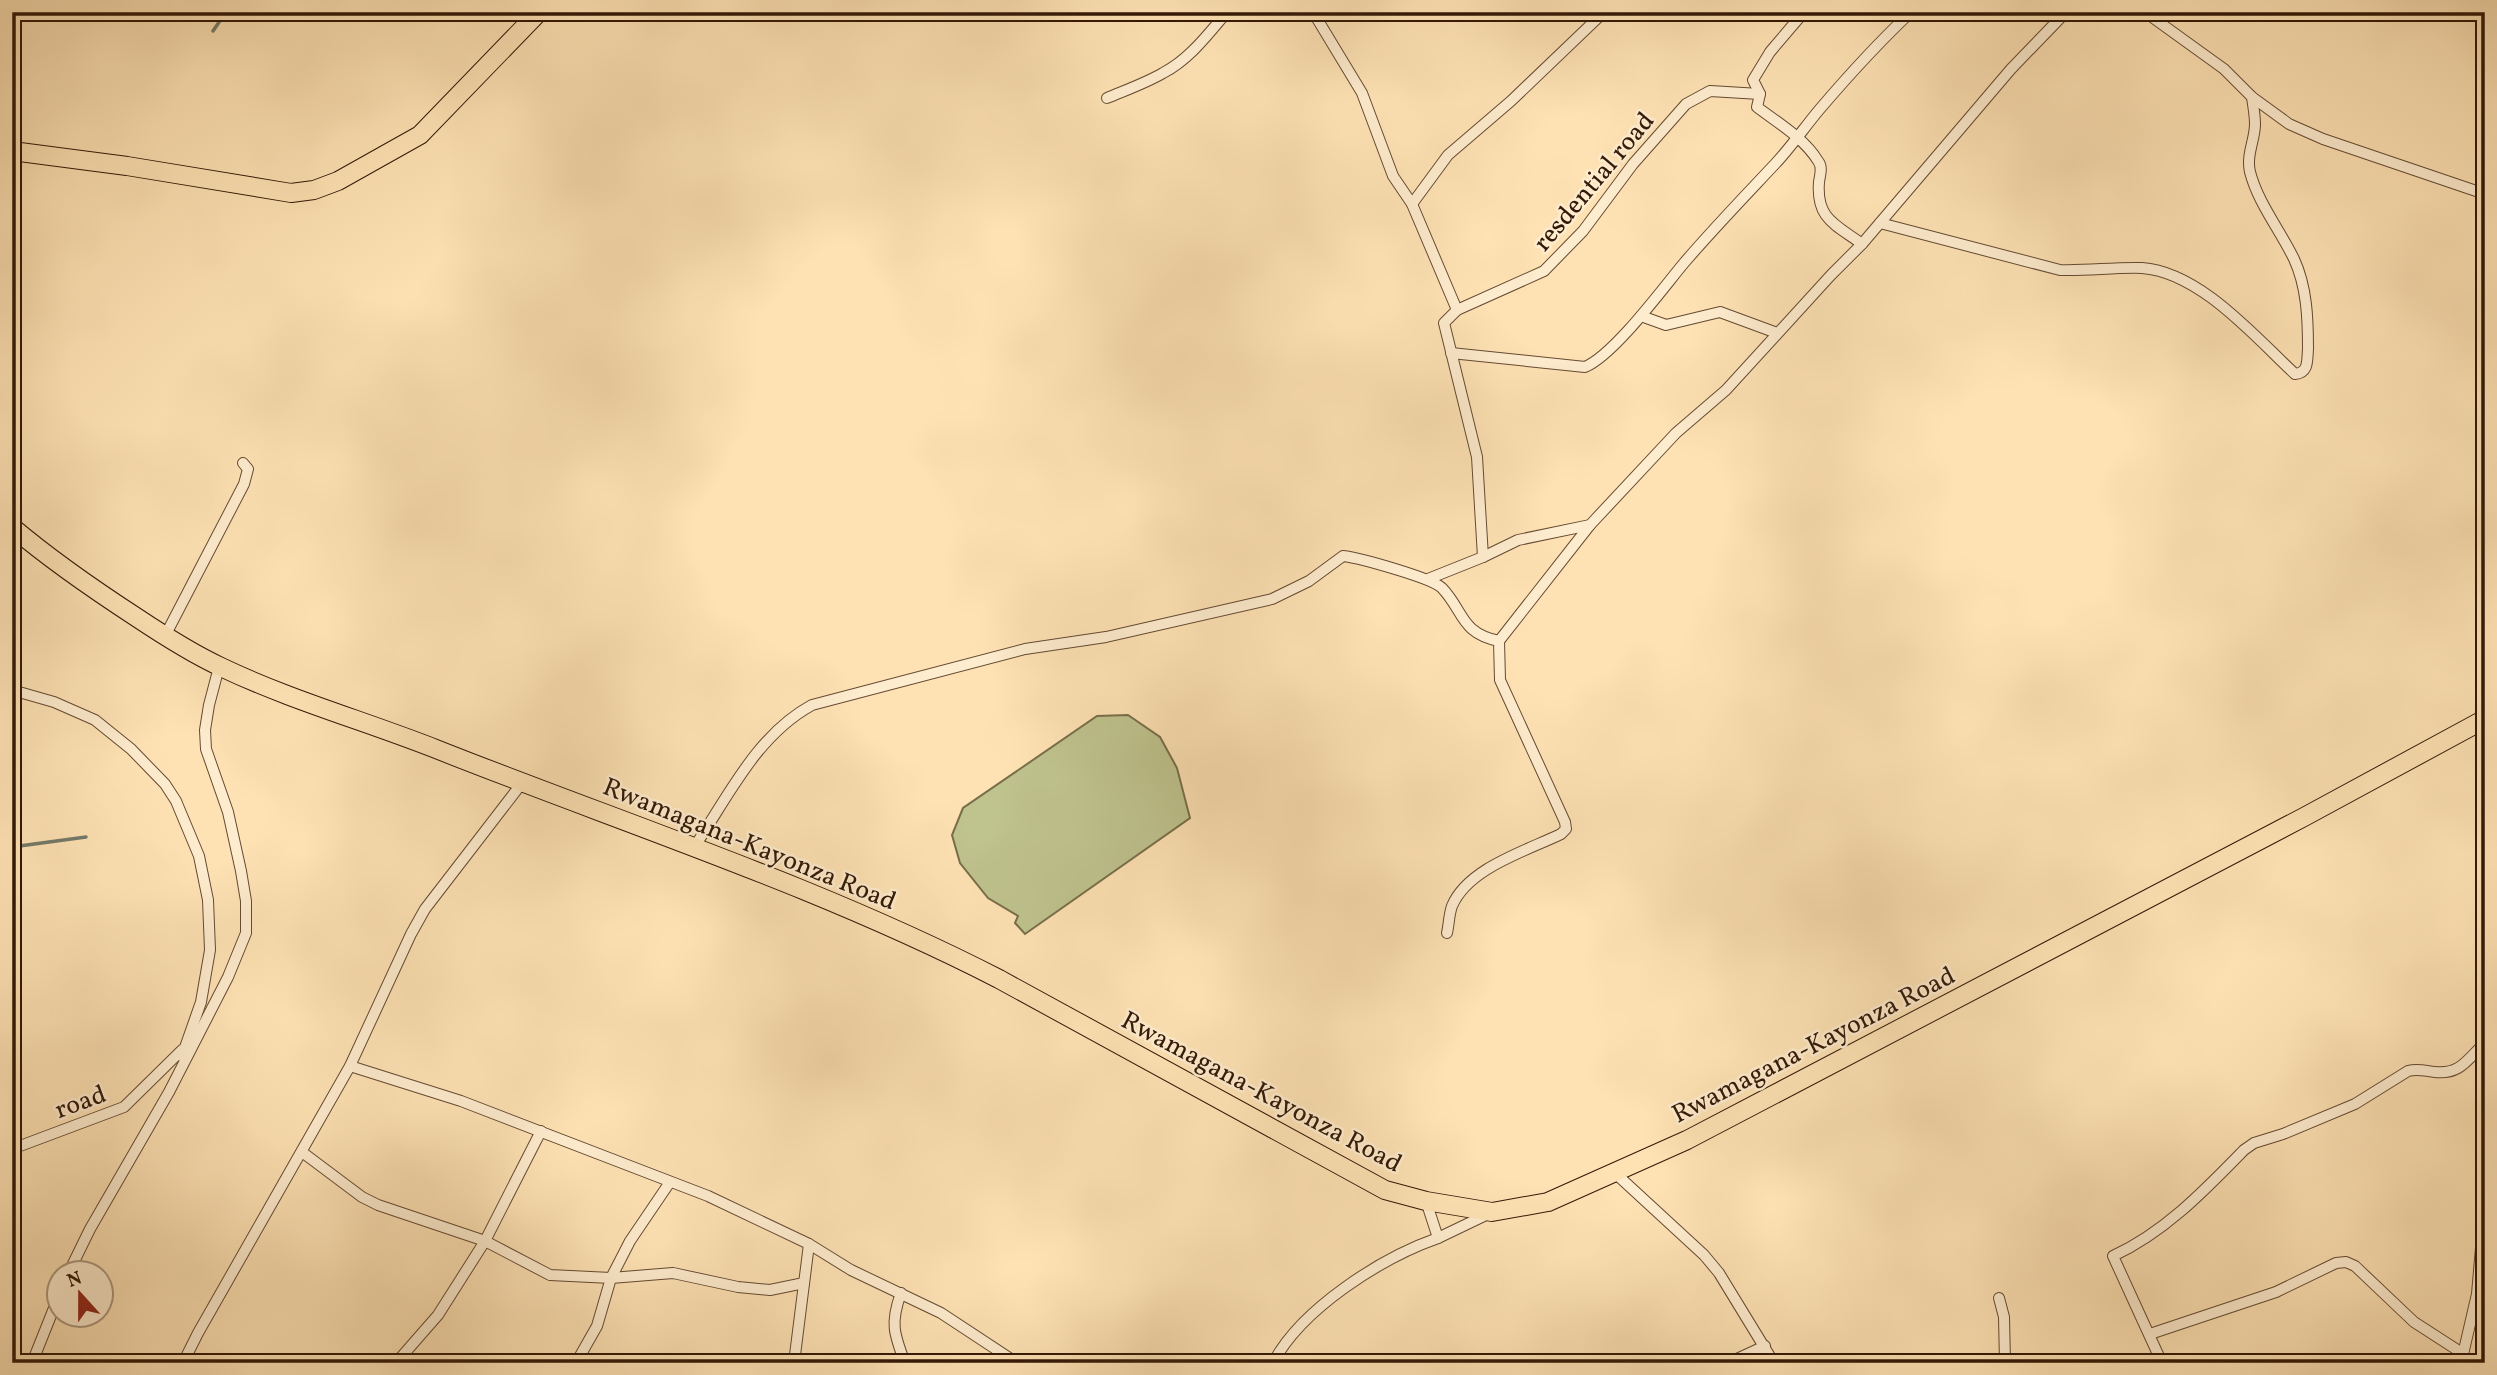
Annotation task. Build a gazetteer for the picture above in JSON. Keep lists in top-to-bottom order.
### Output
{
  "streets": {
    "highway": ["Rwamagana-Kayonza Road"],
    "street": ["resdential road", "road"]
  },
  "north": "top"
}
